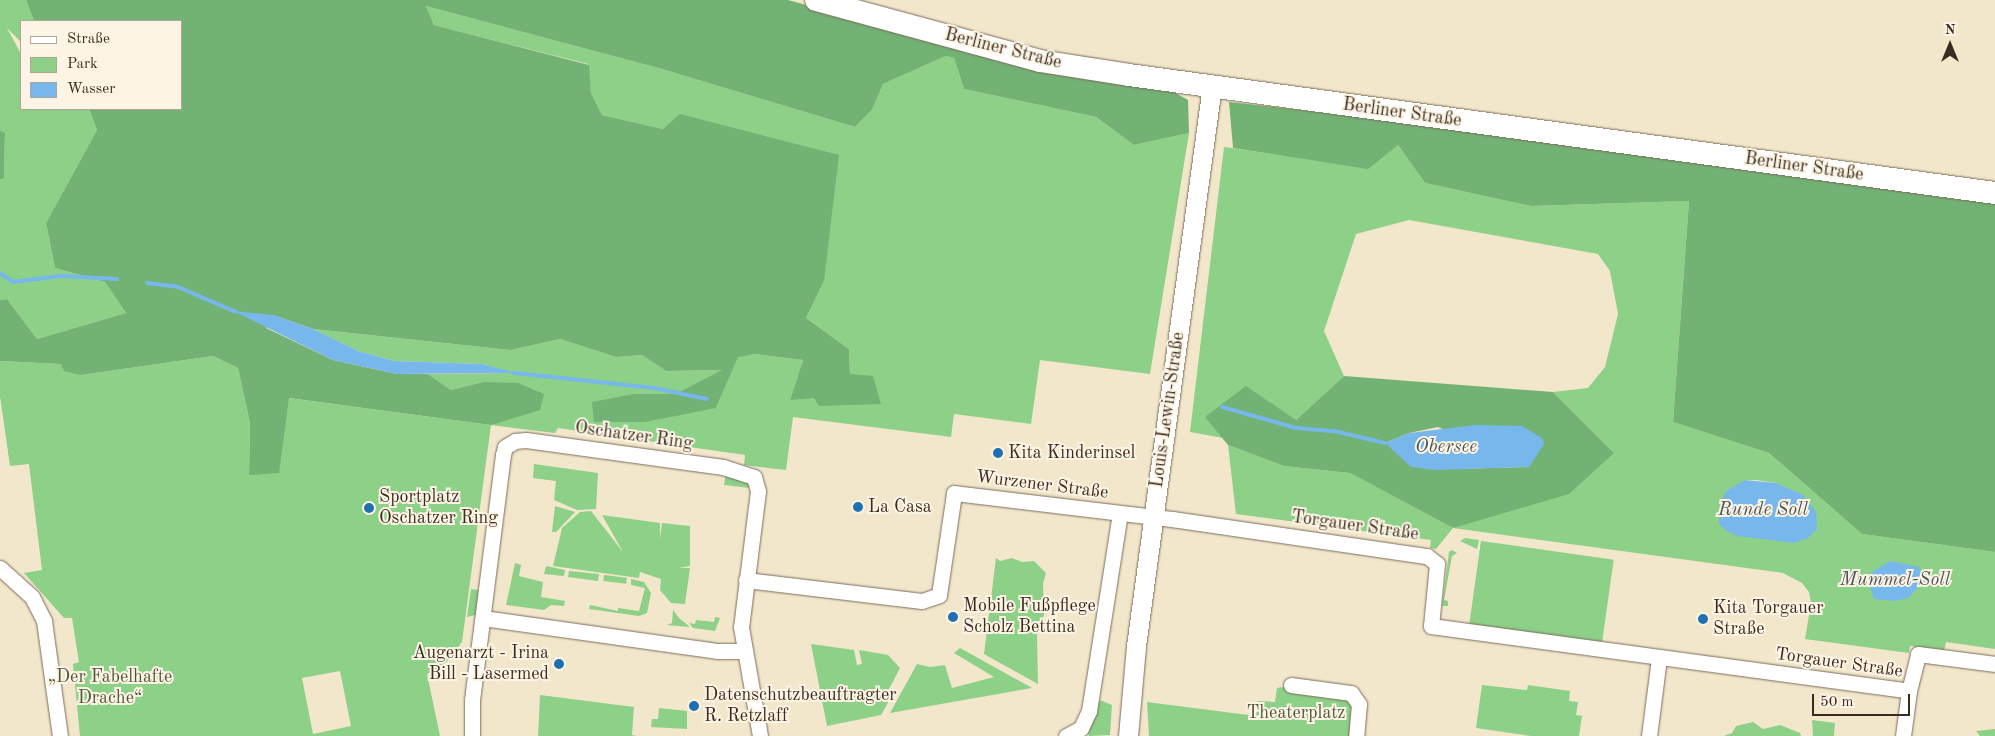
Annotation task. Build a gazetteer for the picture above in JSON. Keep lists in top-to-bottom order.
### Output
{
  "streets": {
    "main road": ["Berliner Straße"],
    "street": [
      "Louis-Lewin-Straße",
      "Oschatzer Ring",
      "Wurzener Straße",
      "Torgauer Straße"
    ]
  },
  "crossings": [
    ["Berliner Straße", "Louis-Lewin-Straße"],
    ["Louis-Lewin-Straße", "Wurzener Straße"],
    ["Louis-Lewin-Straße", "Torgauer Straße"],
    ["Oschatzer Ring", "Wurzener Straße"],
    ["Wurzener Straße", "Torgauer Straße"]
  ],
  "water": ["Obersee", "Runde Soll", "Mummel-Soll"],
  "parks": ["„Der Fabelhafte Drache“", "Theaterplatz"],
  "places": [
    "Kita Kinderinsel",
    "La Casa",
    "Sportplatz Oschatzer Ring",
    "Mobile Fußpflege Scholz Bettina",
    "Kita Torgauer Straße",
    "Augenarzt - Irina Bill - Lasermed",
    "Datenschutzbeauftragter R. Retzlaff"
  ],
  "legend": ["Straße", "Park", "Wasser"],
  "scale_bar": "50 m",
  "north": "top"
}
